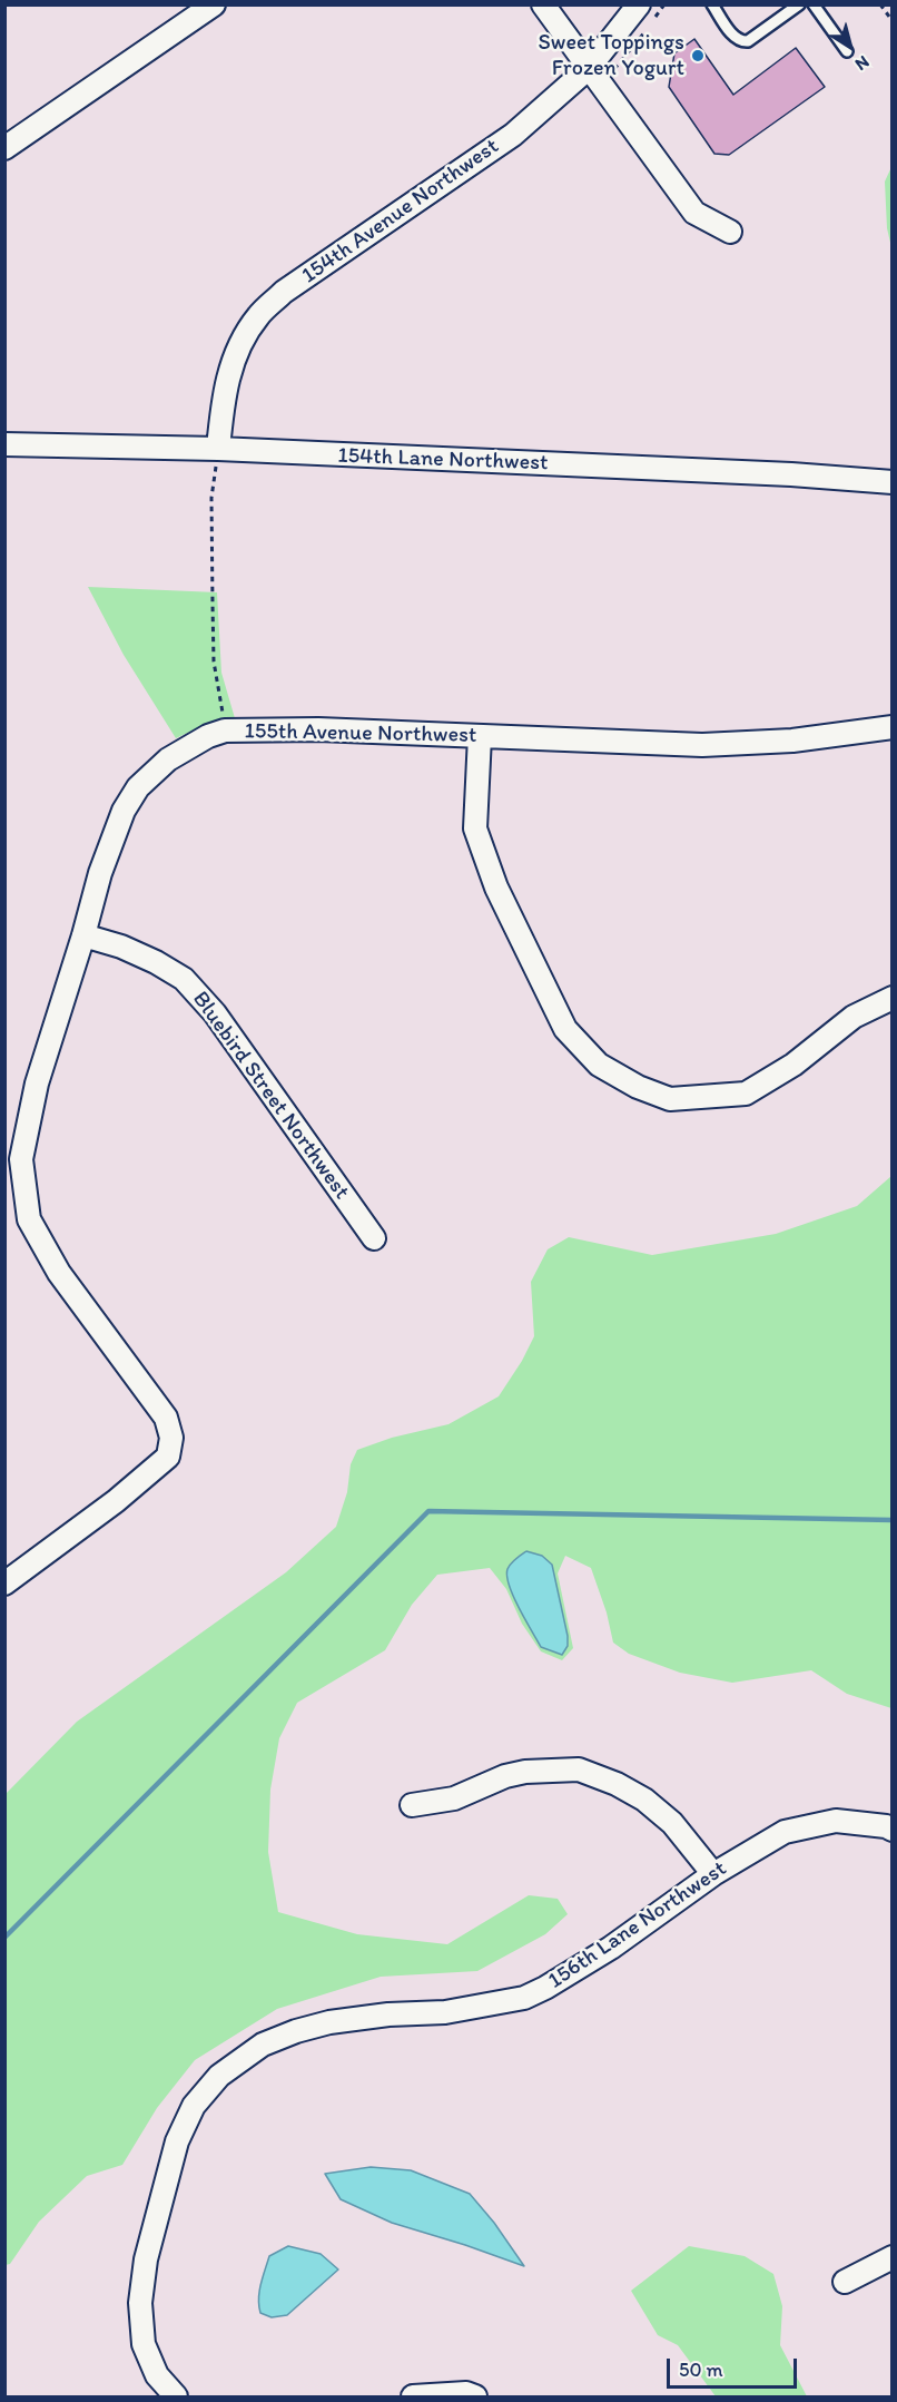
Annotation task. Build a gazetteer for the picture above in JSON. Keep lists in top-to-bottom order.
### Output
{
  "streets": {
    "street": [
      "154th Avenue Northwest",
      "154th Lane Northwest",
      "155th Avenue Northwest",
      "Bluebird Street Northwest",
      "156th Lane Northwest"
    ]
  },
  "crossings": [
    ["154th Avenue Northwest", "154th Lane Northwest"],
    ["155th Avenue Northwest", "Bluebird Street Northwest"]
  ],
  "places": ["Sweet Toppings Frozen Yogurt"],
  "scale_bar": "50 m",
  "north": "bottom right"
}
